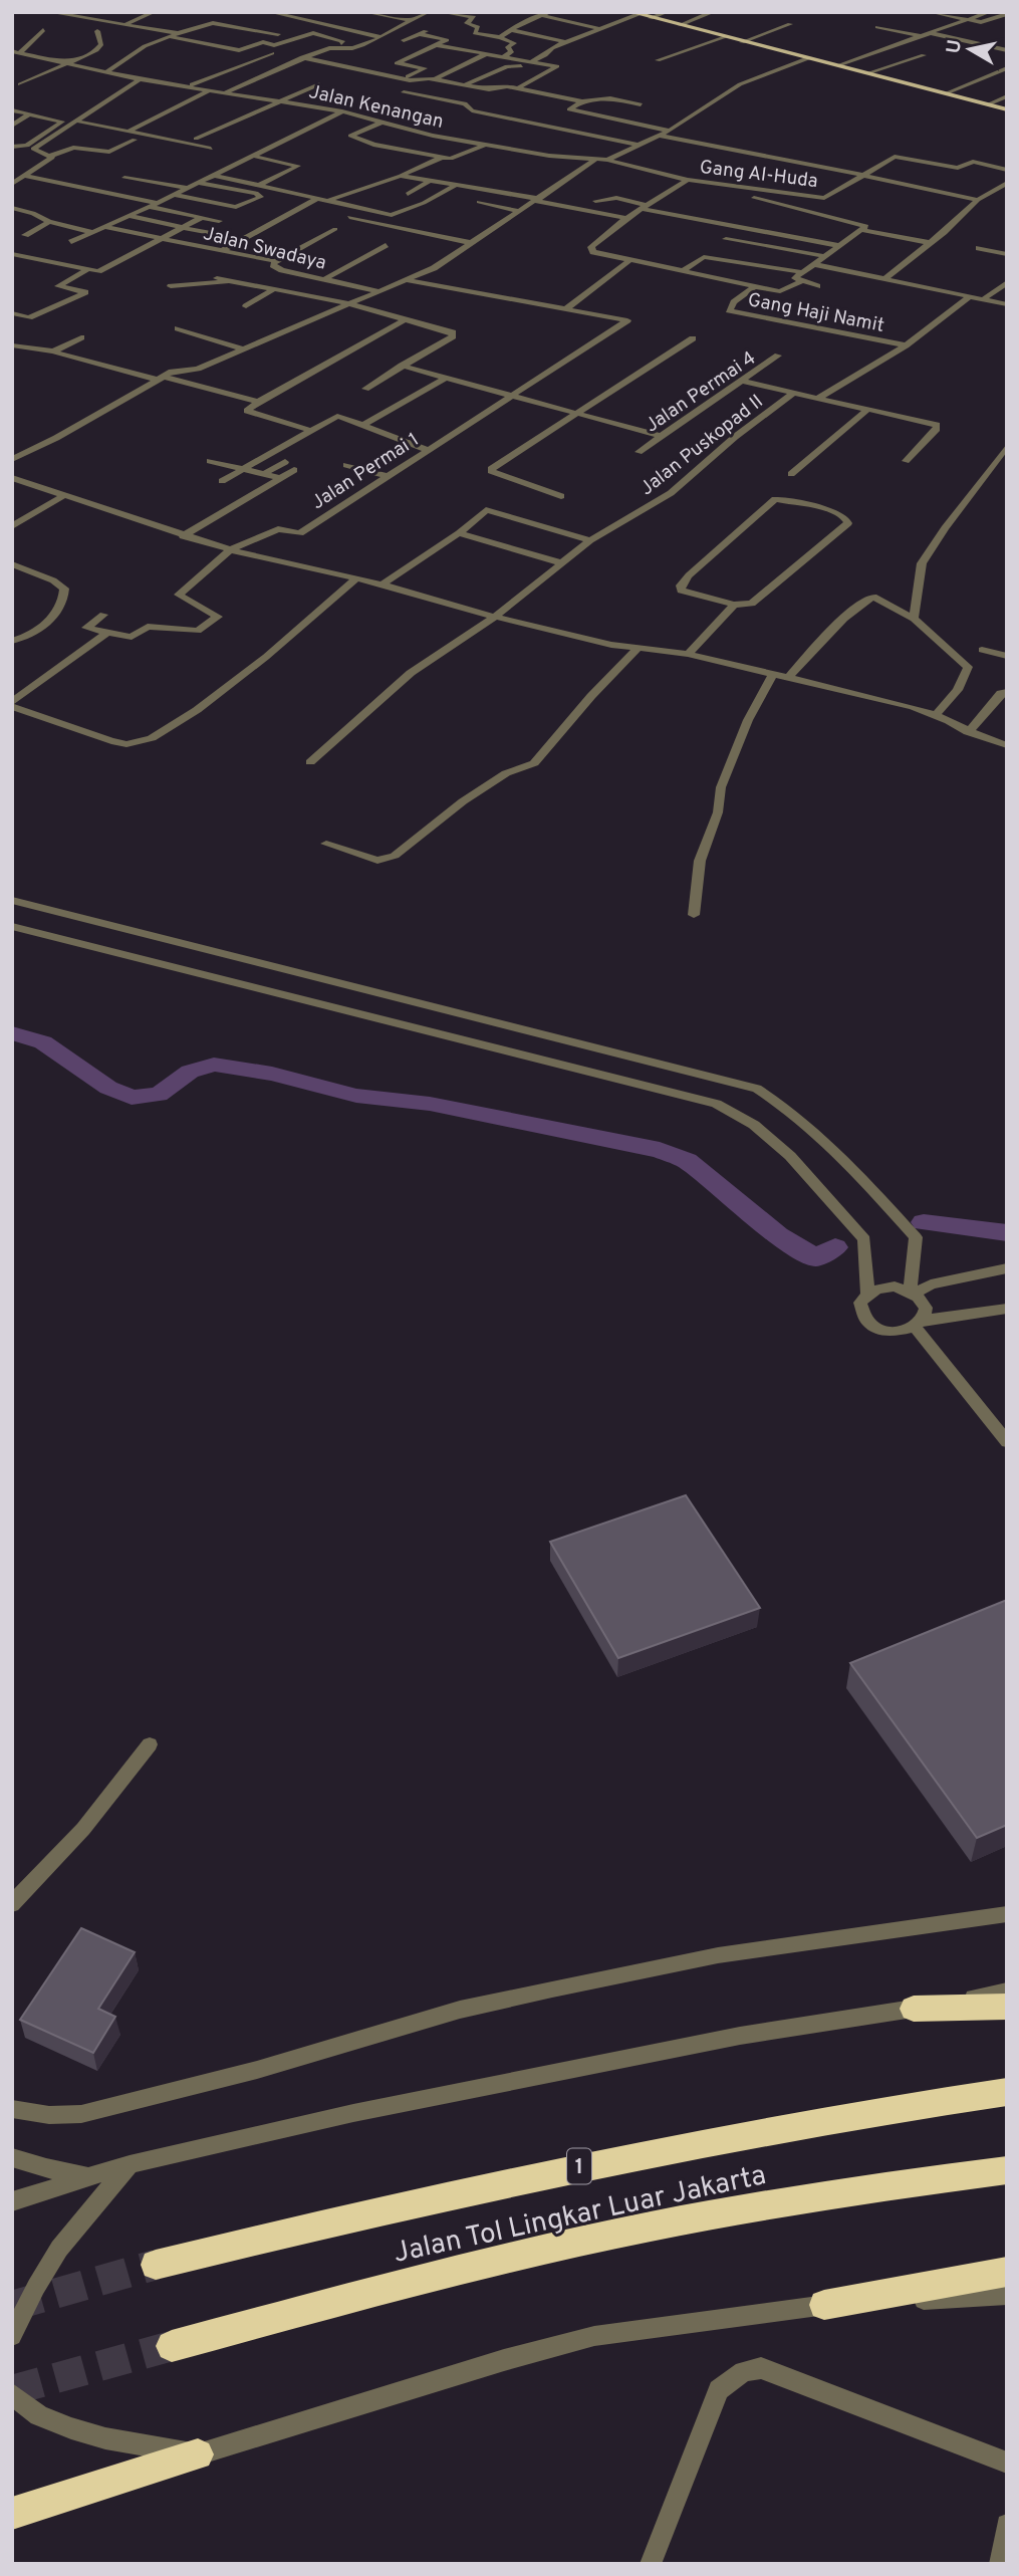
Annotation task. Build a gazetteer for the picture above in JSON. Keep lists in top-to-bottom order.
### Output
{
  "streets": {
    "highway": ["1", "Jalan Tol Lingkar Luar Jakarta"],
    "street": [
      "Jalan Kenangan",
      "Gang Al-Huda",
      "Jalan Swadaya",
      "Gang Haji Namit",
      "Jalan Permai 4",
      "Jalan Puskopad II",
      "Jalan Permai 1"
    ]
  },
  "crossings": [
    ["Jalan Kenangan", "Gang Al-Huda"]
  ],
  "north": "left"
}
